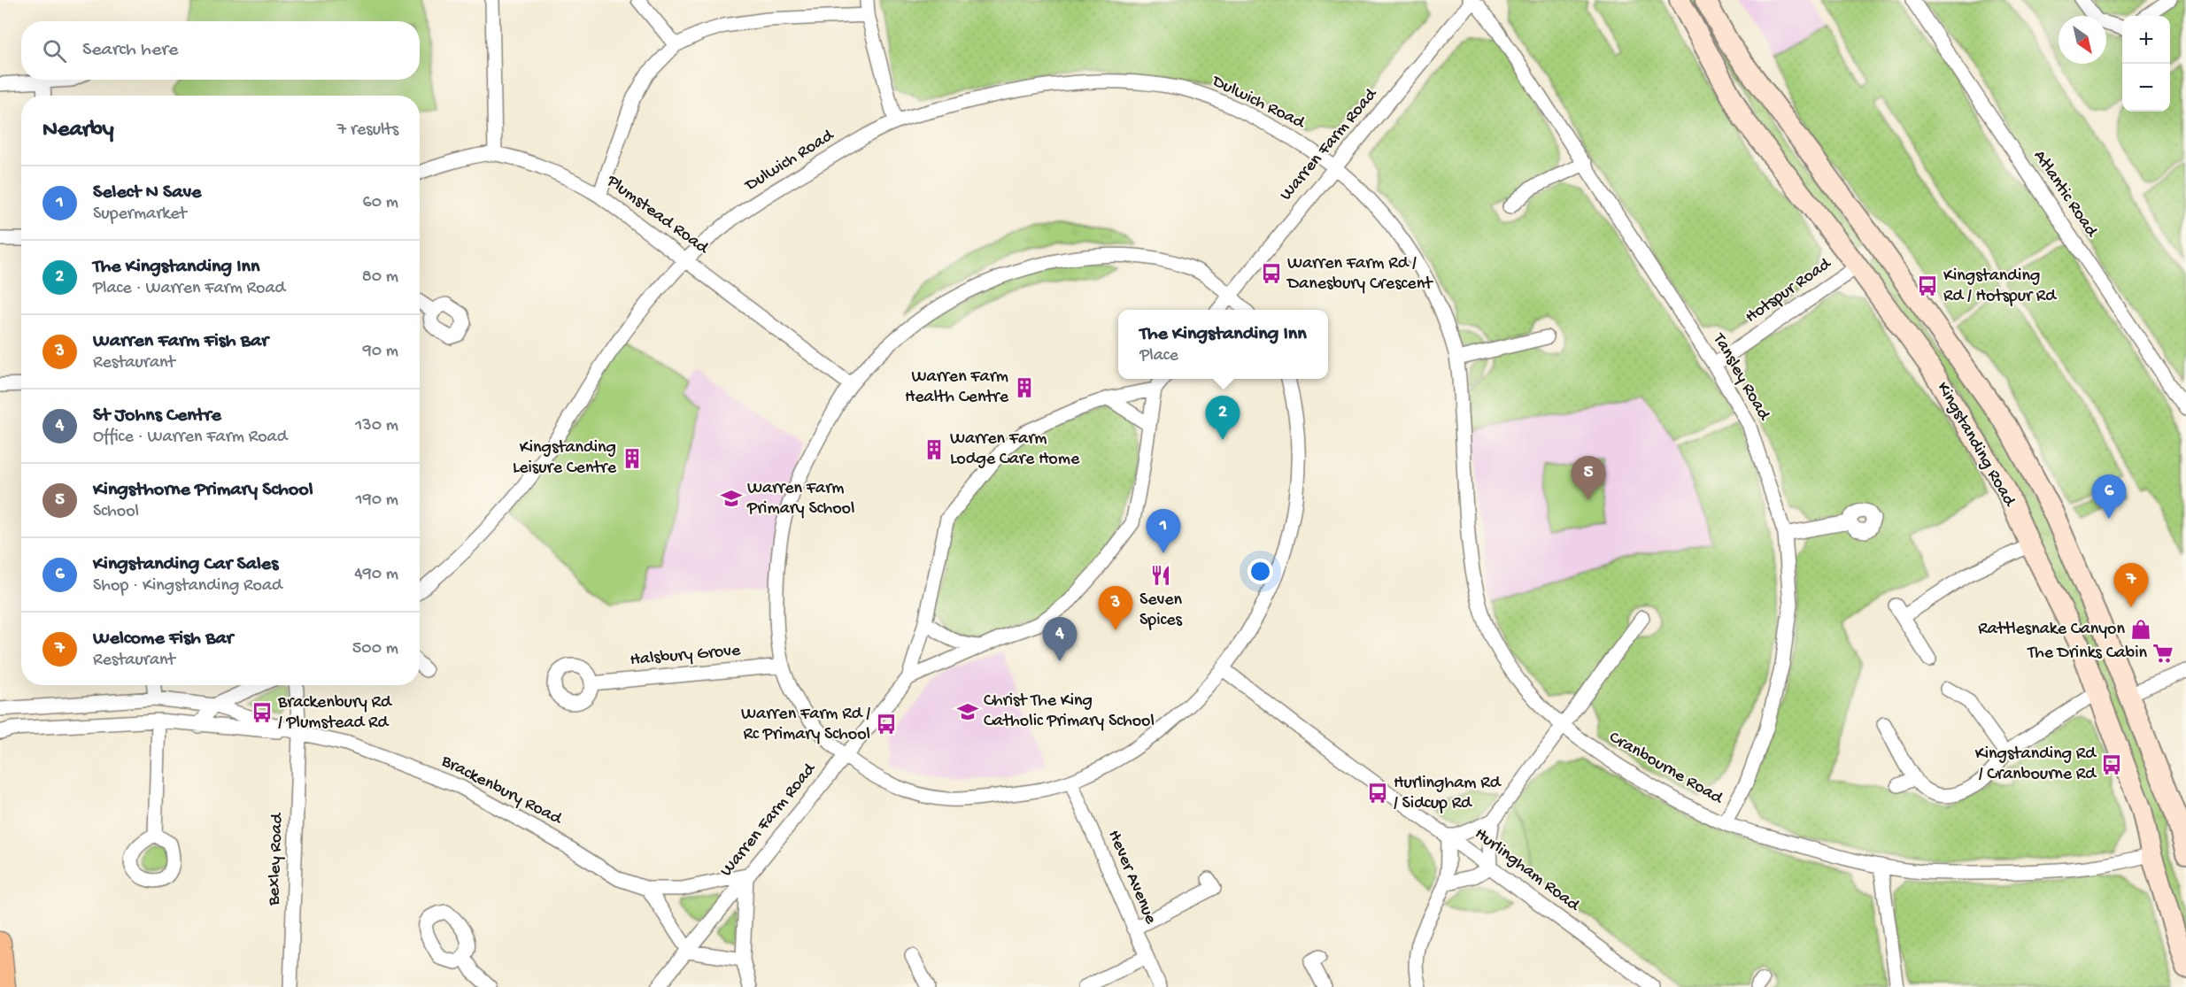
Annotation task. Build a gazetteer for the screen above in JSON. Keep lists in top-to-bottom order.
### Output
{
  "streets": {
    "main road": ["Kingstanding Road"],
    "street": [
      "Dulwich Road",
      "Warren Farm Road",
      "Atlantic Road",
      "Plumstead Road",
      "Hotspur Road",
      "Tansley Road",
      "Halsbury Grove",
      "Cranbourne Road",
      "Brackenbury Road",
      "Bexley Road",
      "Hurlingham Road",
      "Hever Avenue"
    ]
  },
  "crossings": [
    ["Dulwich Road", "Warren Farm Road"],
    ["Dulwich Road", "Plumstead Road"],
    ["Dulwich Road", "Cranbourne Road"],
    ["Warren Farm Road", "Tansley Road"],
    ["Warren Farm Road", "Cranbourne Road"],
    ["Warren Farm Road", "Brackenbury Road"],
    ["Hotspur Road", "Tansley Road"],
    ["Hotspur Road", "Kingstanding Road"],
    ["Tansley Road", "Cranbourne Road"],
    ["Kingstanding Road", "Cranbourne Road"],
    ["Brackenbury Road", "Bexley Road"]
  ],
  "places": {
    "bus stop": [
      "Warren Farm Rd / Danesbury Crescent",
      "Kingstanding Rd / Hotspur Rd",
      "Brackenbury Rd / Plumstead Rd",
      "Warren Farm Rd / Rc Primary School",
      "Kingstanding Rd / Cranbourne Rd",
      "Hurlingham Rd / Sidcup Rd"
    ],
    "building": ["Warren Farm Health Centre", "Warren Farm Lodge Care Home", "Kingstanding Leisure Centre"],
    "school or university": ["Warren Farm Primary School", "Christ The King Catholic Primary School"],
    "restaurant": ["Seven Spices"],
    "shop": ["Rattlesnake Canyon"],
    "supermarket": ["The Drinks Cabin"]
  },
  "north": "bottom right",
  "page": {
    "map_buttons": ["+", "−"],
    "search": "Search here",
    "heading": ["Nearby", "7 results"],
    "list": [
      {
        "mark": "1",
        "name": "Select N Save",
        "note": "Supermarket",
        "value": "60 m"
      },
      {
        "mark": "2",
        "name": "The Kingstanding Inn",
        "note": "Place · Warren Farm Road",
        "value": "80 m"
      },
      {
        "mark": "3",
        "name": "Warren Farm Fish Bar",
        "note": "Restaurant",
        "value": "90 m"
      },
      {
        "mark": "4",
        "name": "St Johns Centre",
        "note": "Office · Warren Farm Road",
        "value": "130 m"
      },
      {
        "mark": "5",
        "name": "Kingsthorne Primary School",
        "note": "School",
        "value": "190 m"
      },
      {
        "mark": "6",
        "name": "Kingstanding Car Sales",
        "note": "Shop · Kingstanding Road",
        "value": "490 m"
      },
      {
        "mark": "7",
        "name": "Welcome Fish Bar",
        "note": "Restaurant",
        "value": "500 m"
      }
    ],
    "popup": ["The Kingstanding Inn", "Place"],
    "pins": [
      "2",
      "5",
      "6",
      "1",
      "7",
      "3",
      "4"
    ]
  }
}
